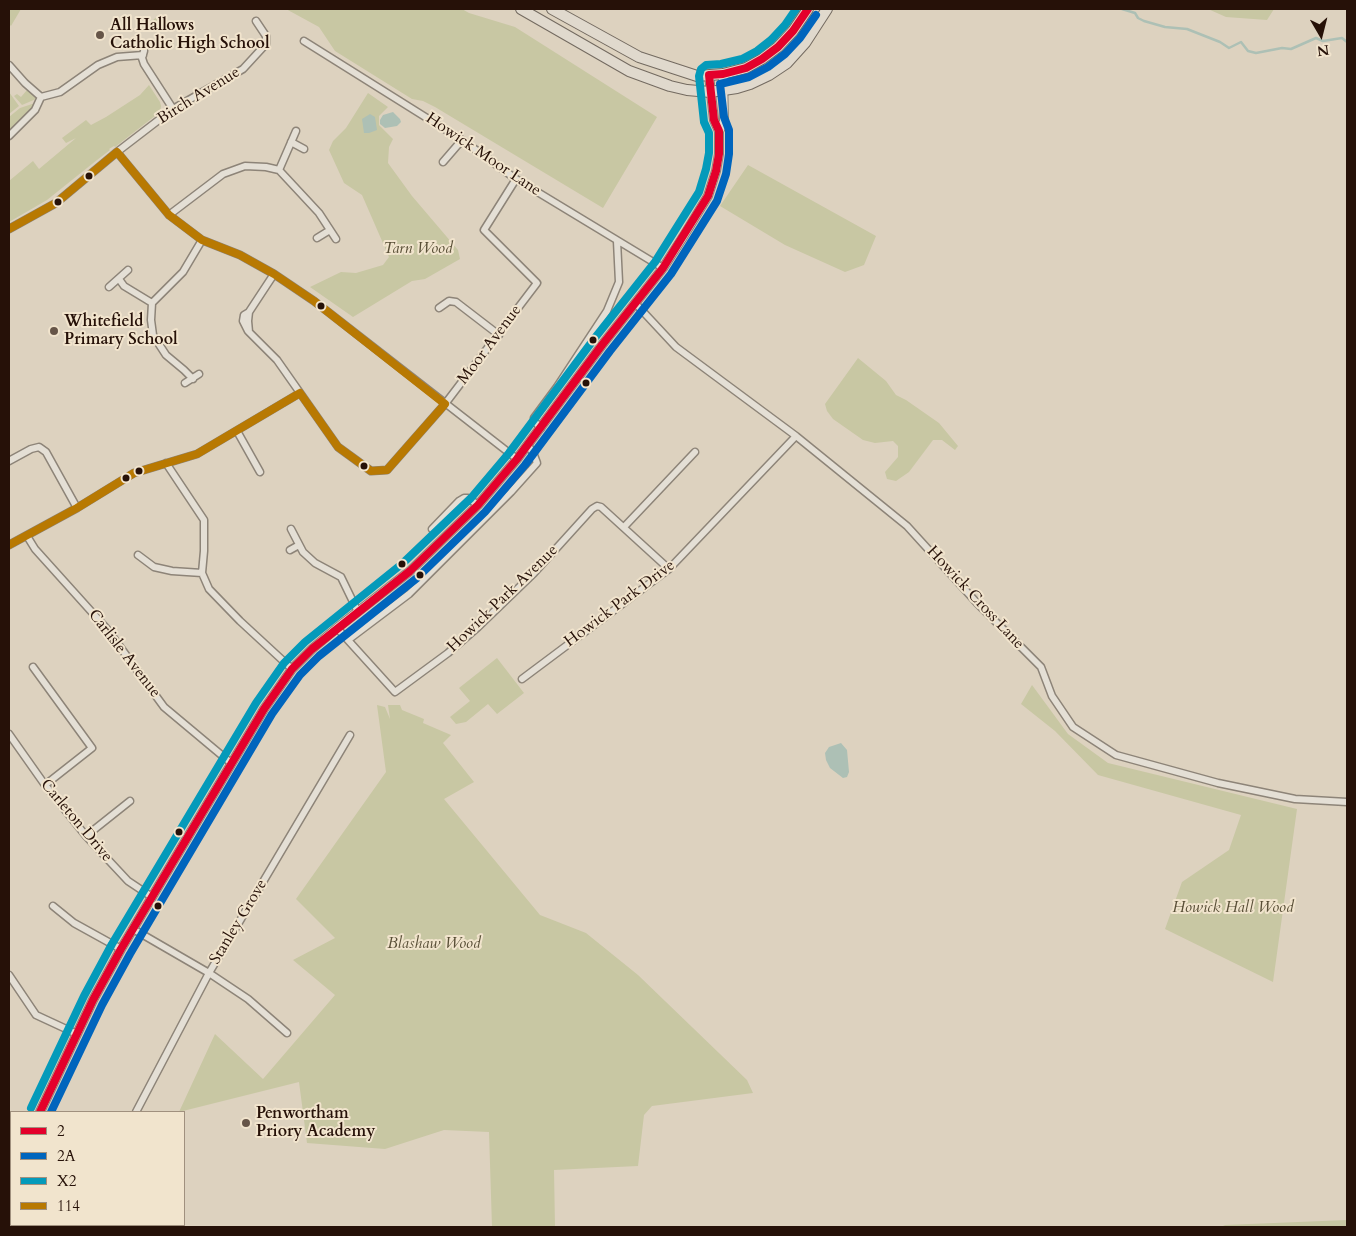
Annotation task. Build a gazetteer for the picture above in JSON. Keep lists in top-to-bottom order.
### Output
{
  "streets": {
    "street": [
      "Birch Avenue",
      "Howick Moor Lane",
      "Moor Avenue",
      "Howick Cross Lane",
      "Howick Park Avenue",
      "Howick Park Drive",
      "Carlisle Avenue",
      "Carleton Drive",
      "Stanley Grove"
    ]
  },
  "crossings": [
    ["Howick Moor Lane", "Moor Avenue"],
    ["Howick Cross Lane", "Howick Park Drive"],
    ["Howick Park Avenue", "Howick Park Drive"]
  ],
  "parks": ["Tarn Wood", "Howick Hall Wood", "Blashaw Wood"],
  "places": ["All Hallows Catholic High School", "Whitefield Primary School", "Penwortham Priory Academy"],
  "lines": [
    "transit line 2",
    "transit line X2",
    "transit line 2A",
    "transit line 114"
  ],
  "legend": [
    "2",
    "2A",
    "X2",
    "114"
  ],
  "north": "bottom"
}
